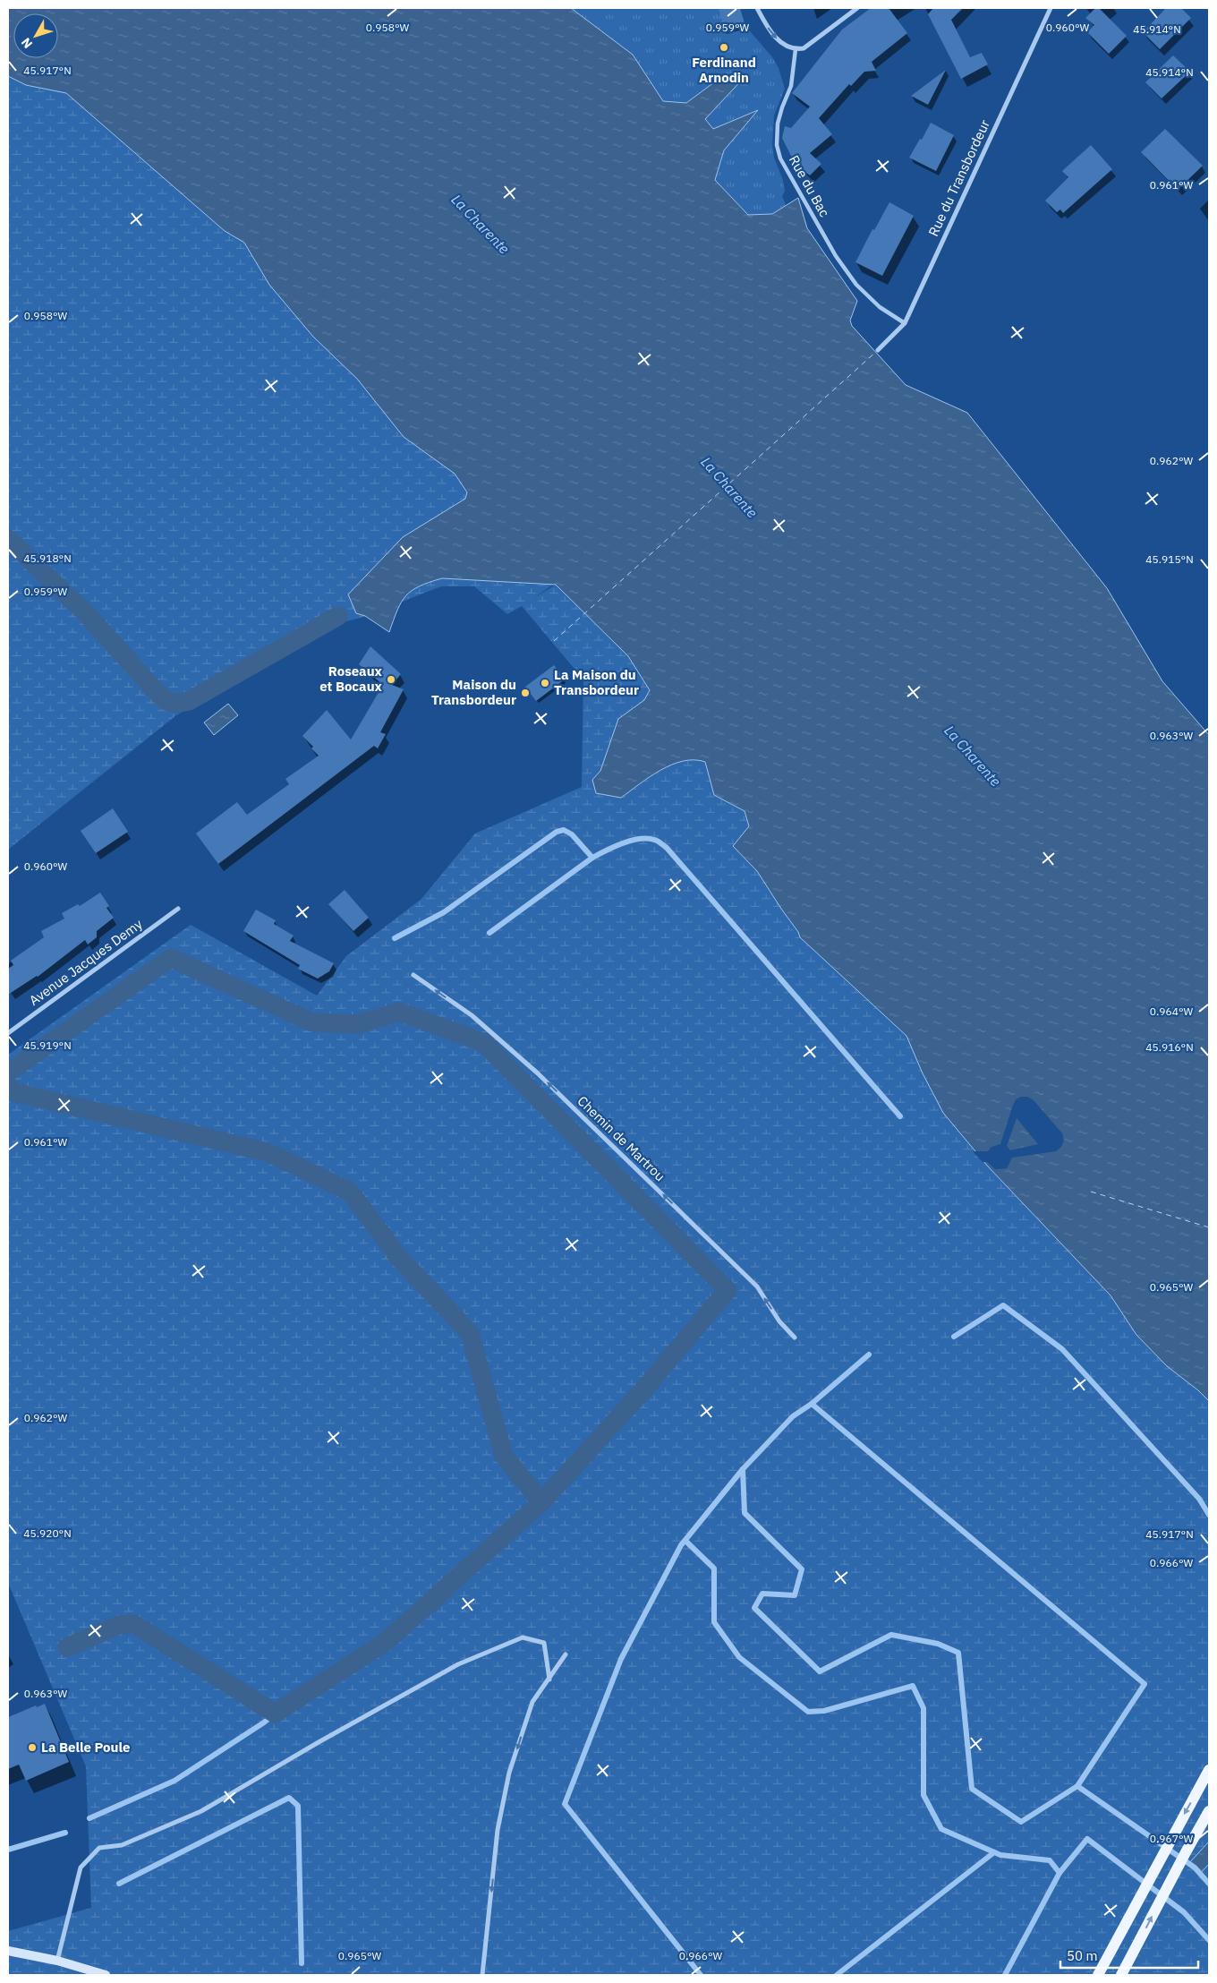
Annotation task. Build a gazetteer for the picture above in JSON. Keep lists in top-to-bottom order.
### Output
{
  "streets": {
    "street": [
      "Rue du Transbordeur",
      "Rue du Bac",
      "Avenue Jacques Demy",
      "Chemin de Martrou"
    ]
  },
  "crossings": [
    ["Rue du Transbordeur", "Rue du Bac"]
  ],
  "one_way": ["Chemin de Martrou"],
  "water": ["La Charente"],
  "places": [
    "Ferdinand Arnodin",
    "Roseaux et Bocaux",
    "La Maison du Transbordeur",
    "Maison du Transbordeur",
    "La Belle Poule"
  ],
  "scale_bar": "50 m",
  "north": "bottom left",
  "coordinates": [
    "0.958°W",
    "0.959°W",
    "0.960°W",
    "45.914°N",
    "45.917°N",
    "0.961°W",
    "0.962°W",
    "45.918°N",
    "45.915°N",
    "0.963°W",
    "0.964°W",
    "45.919°N",
    "45.916°N",
    "0.965°W",
    "45.920°N",
    "0.966°W",
    "0.967°W"
  ]
}
